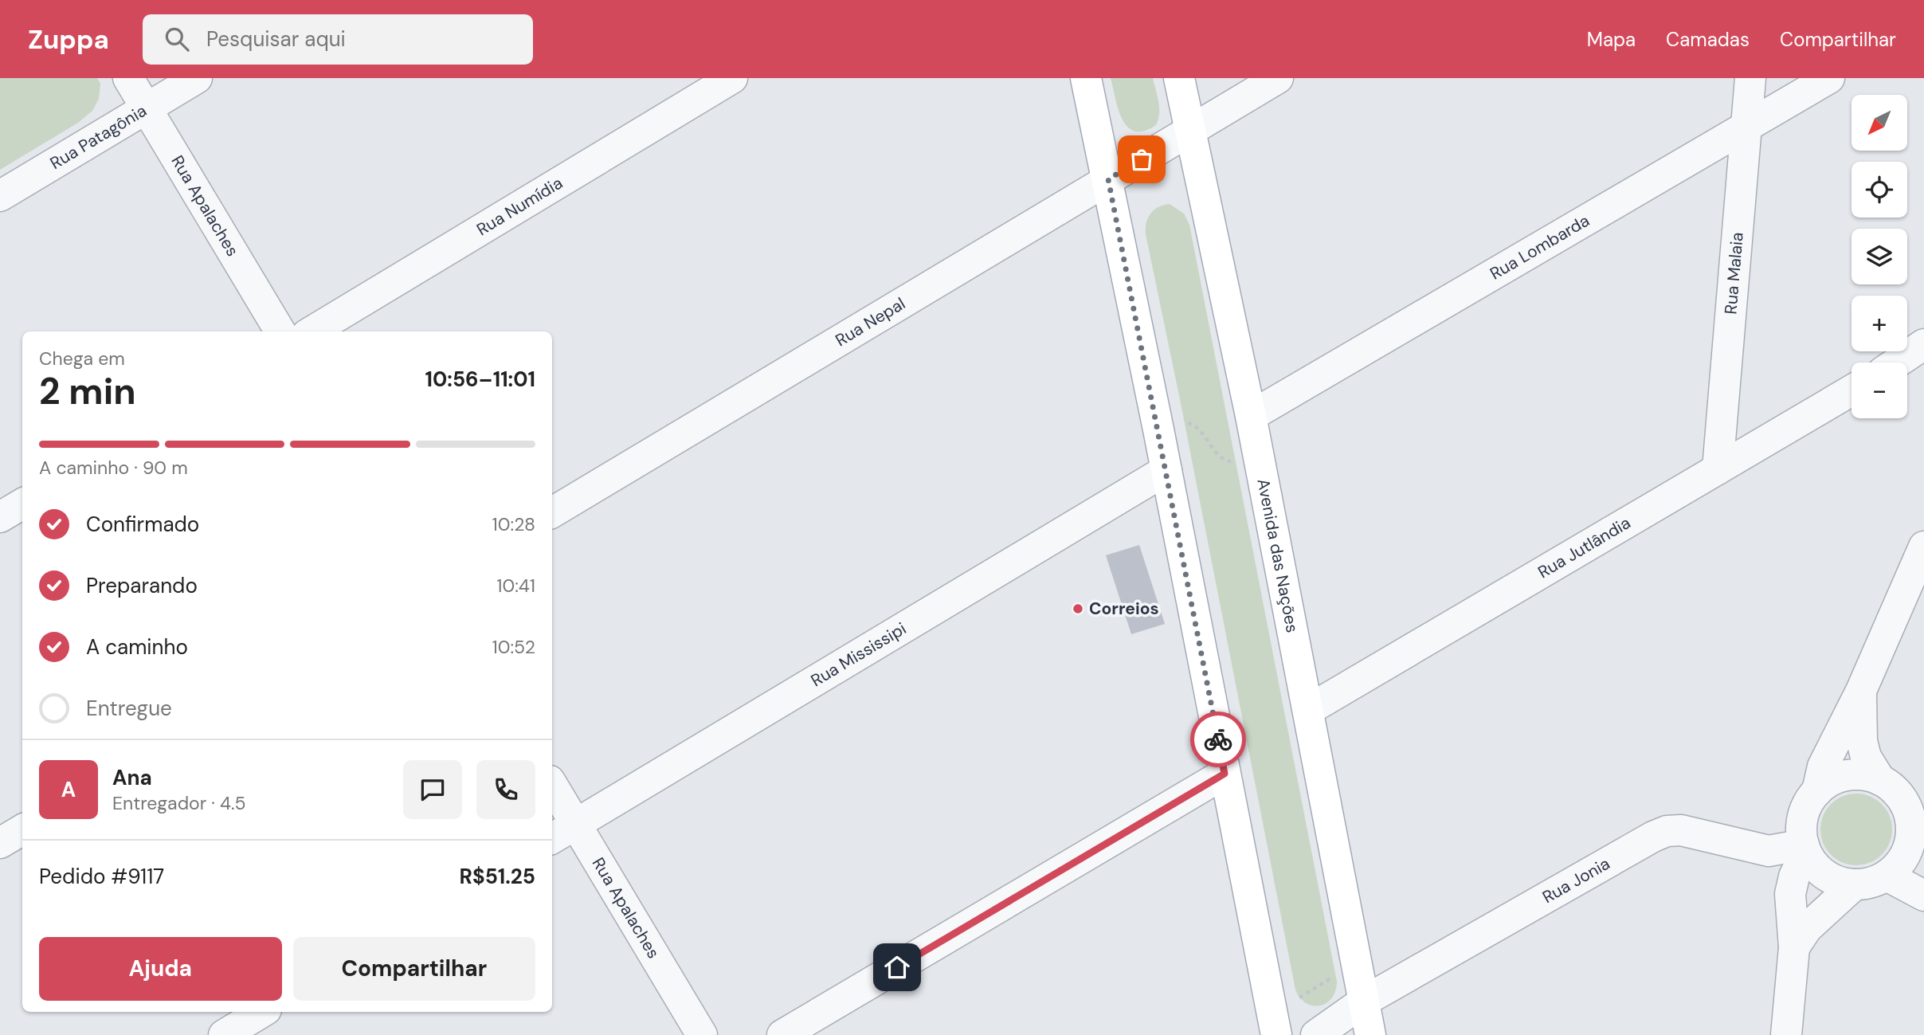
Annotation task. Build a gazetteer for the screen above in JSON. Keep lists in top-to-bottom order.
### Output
{
  "streets": {
    "main road": ["Avenida das Nações"],
    "street": [
      "Rua Patagônia",
      "Rua Apalaches",
      "Rua Numídia",
      "Rua Lombarda",
      "Rua Malaia",
      "Rua Nepal",
      "Rua Jutlândia",
      "Rua Mississipi",
      "Rua Jonia"
    ]
  },
  "crossings": [
    ["Rua Patagônia", "Rua Apalaches"],
    ["Rua Apalaches", "Rua Mississipi"],
    ["Rua Lombarda", "Rua Malaia"],
    ["Rua Lombarda", "Avenida das Nações"],
    ["Rua Malaia", "Rua Jutlândia"],
    ["Rua Nepal", "Avenida das Nações"],
    ["Rua Jutlândia", "Avenida das Nações"],
    ["Avenida das Nações", "Rua Jonia"]
  ],
  "places": ["Correios"],
  "north": "bottom left",
  "page": {
    "header": "Zuppa",
    "search": "Pesquisar aqui",
    "nav": ["Mapa", "Camadas", "Compartilhar"],
    "map_buttons": ["+", "−"],
    "heading": ["2 min", "Chega em", "10:56–11:01"],
    "panel": [
      "Ana",
      "Entregador · 4.5",
      "Pedido #9117",
      "R$51.25"
    ],
    "bar": "A caminho · 90 m",
    "list": [
      ["Confirmado", "10:28"],
      ["Preparando", "10:41"],
      ["A caminho", "10:52"],
      "Entregue"
    ],
    "round": "A",
    "buttons": ["Ajuda", "Compartilhar"]
  }
}
